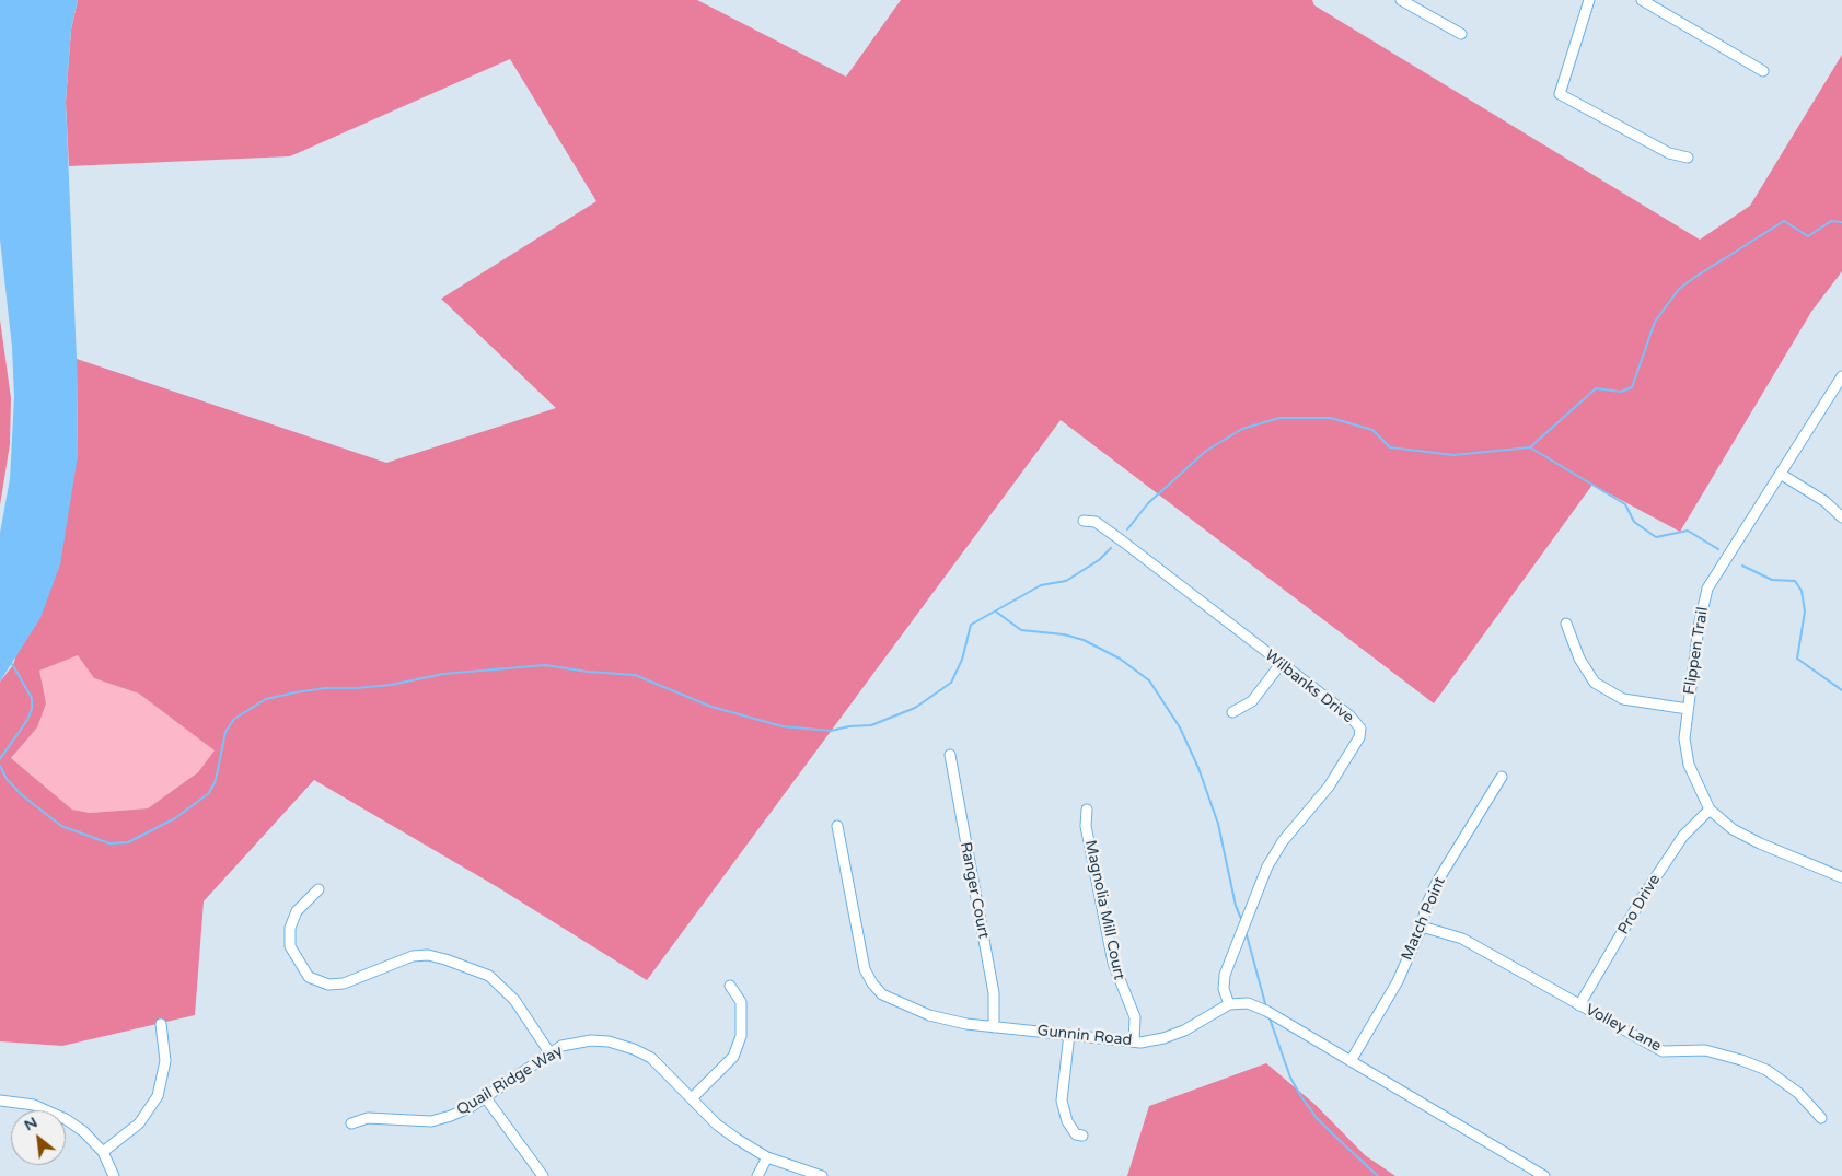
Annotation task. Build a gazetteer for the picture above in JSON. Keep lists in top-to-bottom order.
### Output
{
  "streets": {
    "street": [
      "Flippen Trail",
      "Wilbanks Drive",
      "Ranger Court",
      "Pro Drive",
      "Magnolia Mill Court",
      "Match Point",
      "Volley Lane",
      "Gunnin Road",
      "Quail Ridge Way"
    ]
  },
  "crossings": [
    ["Flippen Trail", "Pro Drive"],
    ["Wilbanks Drive", "Gunnin Road"],
    ["Ranger Court", "Gunnin Road"],
    ["Pro Drive", "Volley Lane"],
    ["Magnolia Mill Court", "Gunnin Road"],
    ["Match Point", "Volley Lane"]
  ],
  "north": "top left"
}
